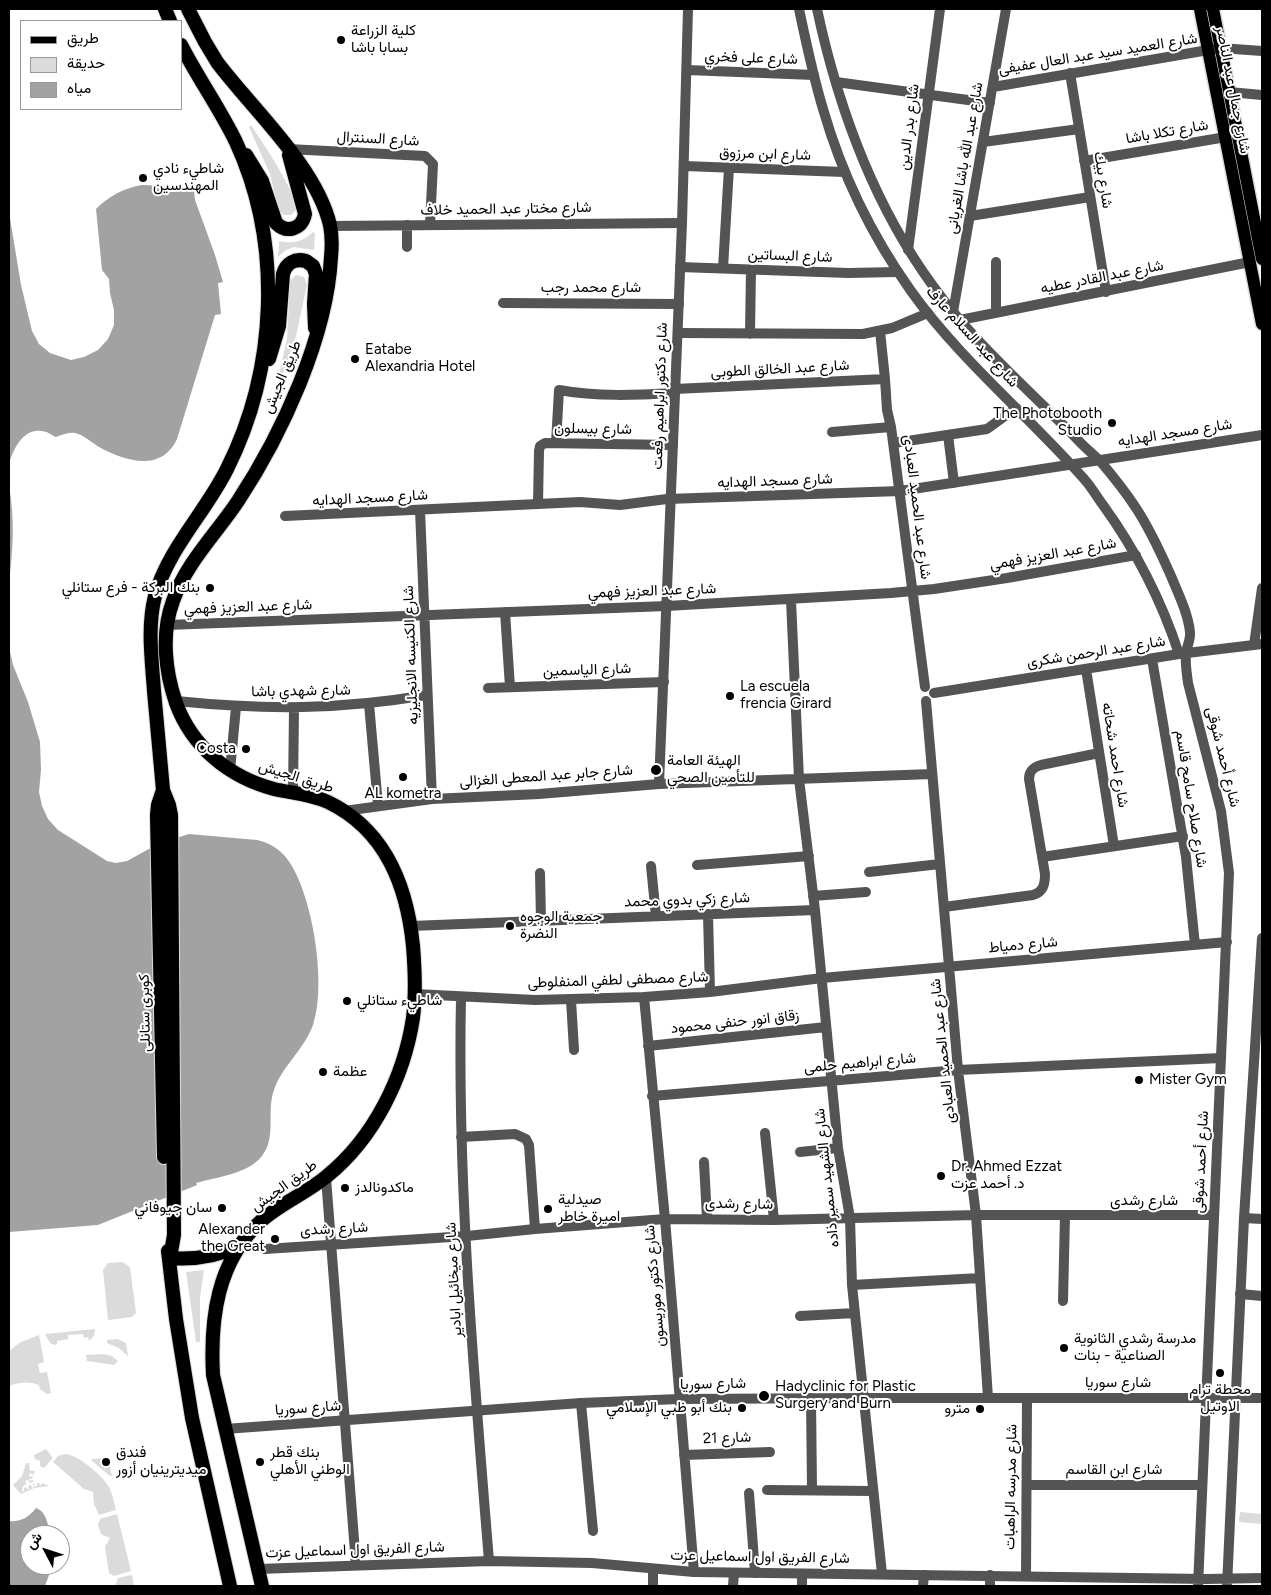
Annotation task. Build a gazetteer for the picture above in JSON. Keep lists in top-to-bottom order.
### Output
{
  "streets": {
    "highway": ["طريق الجيش", "كوبرى ستانلى"],
    "main road": ["شارع جمال عبد الناصر"],
    "street": [
      "شارع العميد سيد عبد العال عفيفى",
      "شارع على فخري",
      "شارع بدر الدين",
      "شارع تكلا باشا",
      "شارع السنترال",
      "شارع ابن مرزوق",
      "شارع عبد الله باشا الغريانى",
      "شارع بيك",
      "شارع مختار عبد الحميد خلاف",
      "شارع البساتين",
      "شارع عبد القادر عطيه",
      "شارع محمد رجب",
      "شارع عبد السلام عارف",
      "شارع عبد الخالق الطوبى",
      "شارع دكتور ابراهيم رفعت",
      "شارع بيسلون",
      "شارع مسجد الهدايه",
      "شارع عبد الحميد العبادى",
      "شارع عبد العزيز فهمي",
      "شارع عبد الرحمن شكرى",
      "شارع الكنيسه الانجليزيه",
      "شارع الياسمين",
      "شارع شهدي باشا",
      "شارع احمد شحاته",
      "شارع أحمد شوقى",
      "شارع جابر عبد المعطى الغزالى",
      "شارع صلاح سامح قاسم",
      "شارع زكي بدوي محمد",
      "شارع دمياط",
      "شارع مصطفى لطفي المنفلوطى",
      "زقاق انور حنفى محمود",
      "شارع ابراهيم حلمى",
      "شارع الشهيد سمير ذاده",
      "شارع رشدى",
      "شارع ميخائيل ابادير",
      "شارع دكتور موريسون",
      "شارع سوريا",
      "شارع 21",
      "شارع ابن القاسم",
      "شارع مدرسه الراهبات",
      "شارع الفريق اول اسماعيل عزت"
    ]
  },
  "crossings": [
    ["شارع العميد سيد عبد العال عفيفى", "شارع جمال عبد الناصر"],
    ["شارع العميد سيد عبد العال عفيفى", "شارع عبد الله باشا الغريانى"],
    ["شارع العميد سيد عبد العال عفيفى", "شارع بيك"],
    ["شارع على فخري", "شارع عبد السلام عارف"],
    ["شارع على فخري", "شارع دكتور ابراهيم رفعت"],
    ["شارع جمال عبد الناصر", "شارع تكلا باشا"],
    ["شارع جمال عبد الناصر", "شارع عبد القادر عطيه"],
    ["شارع بدر الدين", "شارع عبد السلام عارف"],
    ["شارع تكلا باشا", "شارع بيك"],
    ["شارع السنترال", "شارع مختار عبد الحميد خلاف"],
    ["شارع السنترال", "طريق الجيش"],
    ["شارع ابن مرزوق", "شارع عبد السلام عارف"],
    ["شارع ابن مرزوق", "شارع دكتور ابراهيم رفعت"],
    ["شارع عبد الله باشا الغريانى", "شارع عبد السلام عارف"],
    ["شارع بيك", "شارع عبد القادر عطيه"],
    ["شارع مختار عبد الحميد خلاف", "طريق الجيش"],
    ["شارع مختار عبد الحميد خلاف", "شارع دكتور ابراهيم رفعت"],
    ["شارع البساتين", "شارع عبد السلام عارف"],
    ["شارع البساتين", "شارع دكتور ابراهيم رفعت"],
    ["شارع عبد القادر عطيه", "شارع عبد السلام عارف"],
    ["شارع محمد رجب", "شارع دكتور ابراهيم رفعت"],
    ["شارع عبد السلام عارف", "شارع مسجد الهدايه"],
    ["شارع عبد السلام عارف", "شارع عبد العزيز فهمي"],
    ["شارع عبد السلام عارف", "شارع عبد الرحمن شكرى"],
    ["شارع عبد السلام عارف", "شارع أحمد شوقى"],
    ["شارع عبد الخالق الطوبى", "شارع دكتور ابراهيم رفعت"],
    ["شارع عبد الخالق الطوبى", "شارع بيسلون"],
    ["شارع عبد الخالق الطوبى", "شارع عبد الحميد العبادى"],
    ["طريق الجيش", "شارع عبد العزيز فهمي"],
    ["طريق الجيش", "شارع شهدي باشا"],
    ["طريق الجيش", "شارع جابر عبد المعطى الغزالى"],
    ["طريق الجيش", "شارع زكي بدوي محمد"],
    ["طريق الجيش", "شارع مصطفى لطفي المنفلوطى"],
    ["طريق الجيش", "كوبرى ستانلى"],
    ["طريق الجيش", "شارع سوريا"],
    ["طريق الجيش", "شارع الفريق اول اسماعيل عزت"],
    ["شارع دكتور ابراهيم رفعت", "شارع بيسلون"],
    ["شارع دكتور ابراهيم رفعت", "شارع مسجد الهدايه"],
    ["شارع دكتور ابراهيم رفعت", "شارع عبد العزيز فهمي"],
    ["شارع دكتور ابراهيم رفعت", "شارع الياسمين"],
    ["شارع دكتور ابراهيم رفعت", "شارع جابر عبد المعطى الغزالى"],
    ["شارع بيسلون", "شارع مسجد الهدايه"],
    ["شارع مسجد الهدايه", "شارع عبد الحميد العبادى"],
    ["شارع مسجد الهدايه", "شارع الكنيسه الانجليزيه"],
    ["شارع عبد الحميد العبادى", "شارع عبد العزيز فهمي"],
    ["شارع عبد الحميد العبادى", "شارع عبد الرحمن شكرى"],
    ["شارع عبد الحميد العبادى", "شارع جابر عبد المعطى الغزالى"],
    ["شارع عبد الحميد العبادى", "شارع دمياط"],
    ["شارع عبد الحميد العبادى", "شارع ابراهيم حلمى"],
    ["شارع عبد الحميد العبادى", "شارع رشدى"],
    ["شارع عبد الحميد العبادى", "شارع سوريا"],
    ["شارع عبد العزيز فهمي", "شارع الكنيسه الانجليزيه"],
    ["شارع عبد العزيز فهمي", "شارع الشهيد سمير ذاده"],
    ["شارع عبد الرحمن شكرى", "شارع احمد شحاته"],
    ["شارع عبد الرحمن شكرى", "شارع أحمد شوقى"],
    ["شارع عبد الرحمن شكرى", "شارع صلاح سامح قاسم"],
    ["شارع الكنيسه الانجليزيه", "شارع شهدي باشا"],
    ["شارع الكنيسه الانجليزيه", "شارع جابر عبد المعطى الغزالى"],
    ["شارع أحمد شوقى", "شارع دمياط"],
    ["شارع أحمد شوقى", "شارع ابراهيم حلمى"],
    ["شارع أحمد شوقى", "شارع رشدى"],
    ["شارع أحمد شوقى", "شارع سوريا"],
    ["شارع أحمد شوقى", "شارع ابن القاسم"],
    ["شارع أحمد شوقى", "شارع الفريق اول اسماعيل عزت"],
    ["شارع جابر عبد المعطى الغزالى", "شارع الشهيد سمير ذاده"],
    ["شارع صلاح سامح قاسم", "شارع دمياط"],
    ["شارع زكي بدوي محمد", "شارع الشهيد سمير ذاده"],
    ["شارع دمياط", "شارع مصطفى لطفي المنفلوطى"],
    ["شارع دمياط", "شارع الشهيد سمير ذاده"],
    ["شارع مصطفى لطفي المنفلوطى", "شارع الشهيد سمير ذاده"],
    ["شارع مصطفى لطفي المنفلوطى", "شارع ميخائيل ابادير"],
    ["شارع مصطفى لطفي المنفلوطى", "شارع دكتور موريسون"],
    ["زقاق انور حنفى محمود", "شارع الشهيد سمير ذاده"],
    ["زقاق انور حنفى محمود", "شارع دكتور موريسون"],
    ["شارع ابراهيم حلمى", "شارع الشهيد سمير ذاده"],
    ["شارع ابراهيم حلمى", "شارع دكتور موريسون"],
    ["شارع الشهيد سمير ذاده", "شارع رشدى"],
    ["شارع الشهيد سمير ذاده", "شارع سوريا"],
    ["شارع الشهيد سمير ذاده", "شارع الفريق اول اسماعيل عزت"],
    ["شارع رشدى", "شارع ميخائيل ابادير"],
    ["شارع رشدى", "شارع دكتور موريسون"],
    ["شارع ميخائيل ابادير", "شارع سوريا"],
    ["شارع ميخائيل ابادير", "شارع الفريق اول اسماعيل عزت"],
    ["شارع دكتور موريسون", "شارع سوريا"],
    ["شارع دكتور موريسون", "شارع 21"],
    ["شارع دكتور موريسون", "شارع الفريق اول اسماعيل عزت"],
    ["شارع سوريا", "شارع مدرسه الراهبات"],
    ["شارع ابن القاسم", "شارع مدرسه الراهبات"],
    ["شارع مدرسه الراهبات", "شارع الفريق اول اسماعيل عزت"]
  ],
  "places": [
    "كلية الزراعة بسابا باشا",
    "شاطيء نادي المهندسين",
    "Eatabe Alexandria Hotel",
    "The Photobooth Studio",
    "بنك البركة - فرع ستانلي",
    "La escuela frencia Girard",
    "Costa",
    "الهيئة العامة للتأمين الصحي",
    "AL kometra",
    "جمعية الوجوه النضرة",
    "شاطيء ستانلي",
    "عظمة",
    "Mister Gym",
    "Dr. Ahmed Ezzat د. أحمد عزت",
    "ماكدونالدز",
    "سان جيوفاني",
    "صيدلية اميرة خاطر",
    "Alexander the Great",
    "مدرسة رشدي الثانوية الصناعية - بنات",
    "محطة ترام الاوتيل",
    "Hadyclinic for Plastic Surgery and Burn",
    "بنك أبو ظبي الإسلامي",
    "مترو",
    "فندق ميديترينيان أزور",
    "بنك قطر الوطني الأهلي"
  ],
  "legend": ["طريق", "حديقة", "مياه"],
  "north": "top left"
}
